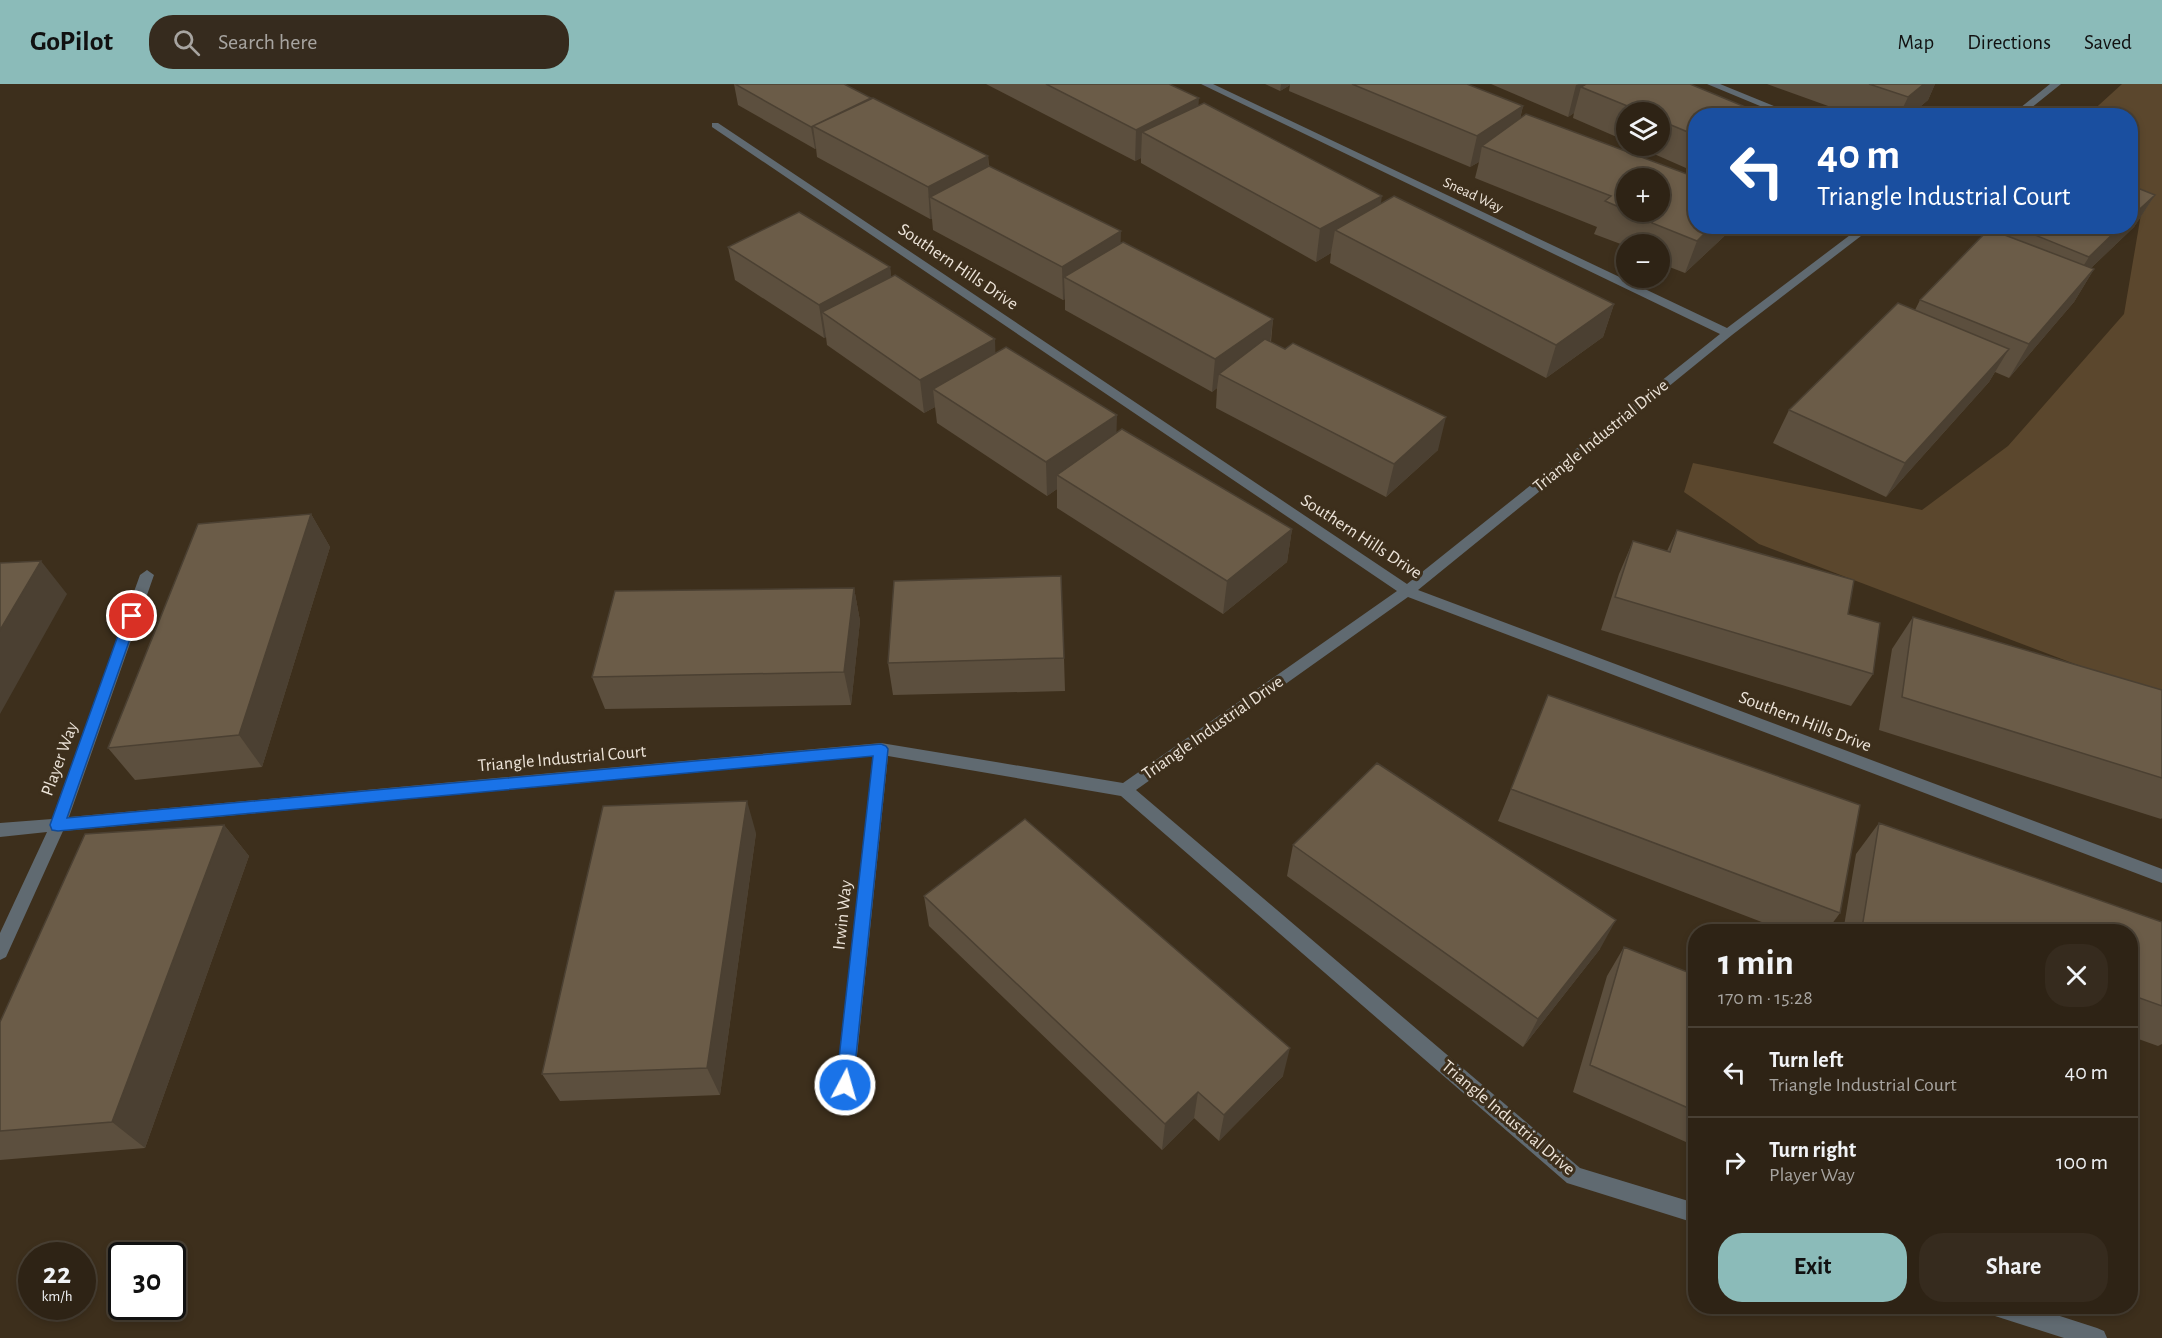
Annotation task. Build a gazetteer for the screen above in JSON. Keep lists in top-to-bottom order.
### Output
{
  "streets": {
    "street": [
      "Snead Way",
      "Southern Hills Drive",
      "Triangle Industrial Drive",
      "Player Way",
      "Triangle Industrial Court",
      "Irwin Way"
    ]
  },
  "crossings": [
    ["Snead Way", "Triangle Industrial Drive"],
    ["Southern Hills Drive", "Triangle Industrial Drive"],
    ["Triangle Industrial Drive", "Triangle Industrial Court"],
    ["Player Way", "Triangle Industrial Court"],
    ["Triangle Industrial Court", "Irwin Way"]
  ],
  "page": {
    "header": "GoPilot",
    "search": "Search here",
    "nav": ["Map", "Directions", "Saved"],
    "map_buttons": ["+", "−"],
    "turn": ["40 m", "Triangle Industrial Court"],
    "heading": ["1 min", "170 m · 15:28"],
    "list": [
      {
        "name": "Turn left",
        "note": "Triangle Industrial Court",
        "value": "40 m"
      },
      {
        "name": "Turn right",
        "note": "Player Way",
        "value": "100 m"
      }
    ],
    "buttons": ["Exit", "Share"],
    "speed": "22 km/h",
    "limit": "30"
  }
}
